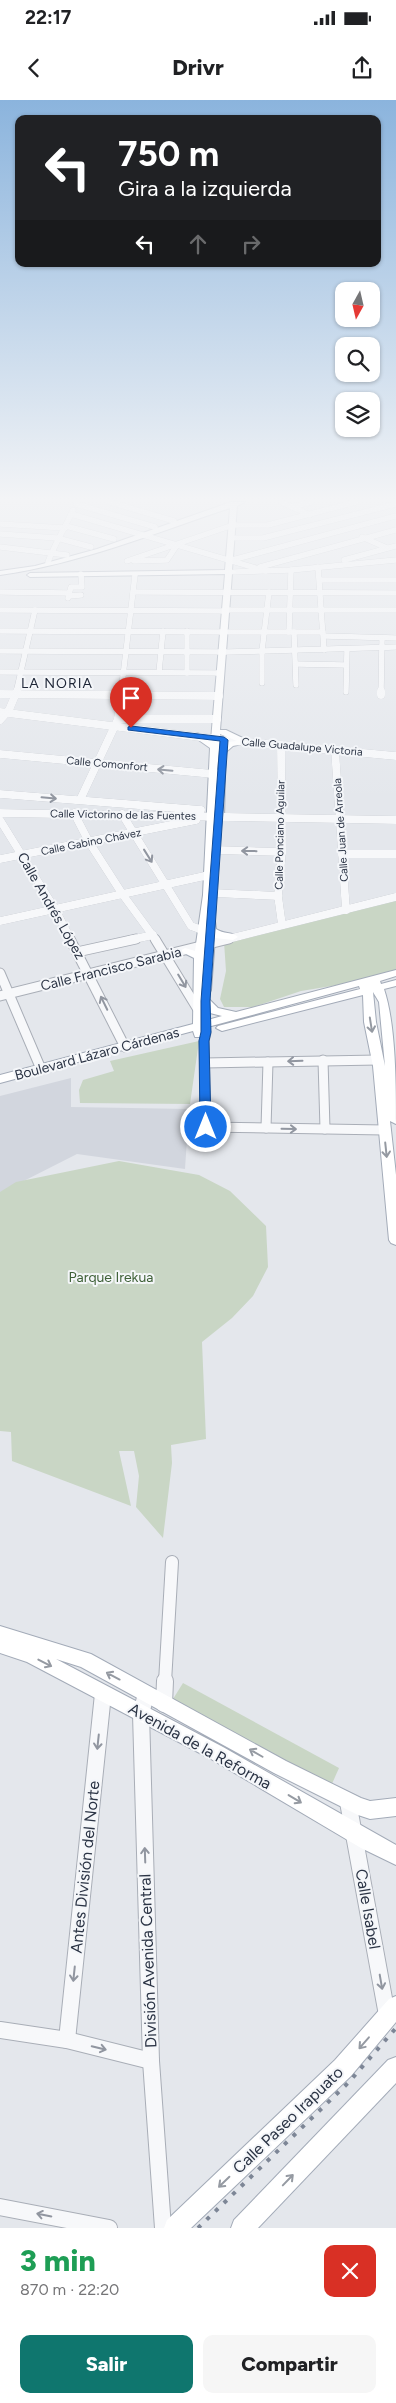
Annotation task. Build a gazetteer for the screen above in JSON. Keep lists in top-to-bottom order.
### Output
{
  "streets": {
    "main road": ["Boulevard Lázaro Cárdenas", "Avenida de la Reforma", "Calle Paseo Irapuato"],
    "street": [
      "Calle Guadalupe Victoria",
      "Calle Comonfort",
      "Calle Victorino de las Fuentes",
      "Calle Juan de Arreola",
      "Calle Ponciano Aguilar",
      "Calle Gabino Chávez",
      "Calle Andrés López",
      "Calle Francisco Sarabia",
      "Antes División del Norte",
      "Calle Isabel",
      "División Avenida Central"
    ]
  },
  "crossings": [
    ["Calle Guadalupe Victoria", "Calle Juan de Arreola"],
    ["Calle Guadalupe Victoria", "Calle Ponciano Aguilar"],
    ["Calle Victorino de las Fuentes", "Calle Juan de Arreola"],
    ["Calle Victorino de las Fuentes", "Calle Ponciano Aguilar"],
    ["Calle Victorino de las Fuentes", "Calle Gabino Chávez"],
    ["Calle Gabino Chávez", "Calle Andrés López"],
    ["Calle Andrés López", "Calle Francisco Sarabia"],
    ["Calle Andrés López", "Boulevard Lázaro Cárdenas"],
    ["Avenida de la Reforma", "Antes División del Norte"],
    ["Avenida de la Reforma", "Calle Isabel"],
    ["Avenida de la Reforma", "División Avenida Central"],
    ["Calle Isabel", "Calle Paseo Irapuato"]
  ],
  "one_way": ["Antes División del Norte", "Calle Isabel", "División Avenida Central"],
  "districts": ["LA NORIA"],
  "parks": ["Parque Irekua"],
  "north": "bottom",
  "page": {
    "status": "22:17",
    "header": "Drivr",
    "turn": ["750 m", "Gira a la izquierda"],
    "heading": ["3 min", "870 m · 22:20"],
    "buttons": ["Salir", "Compartir"]
  }
}
